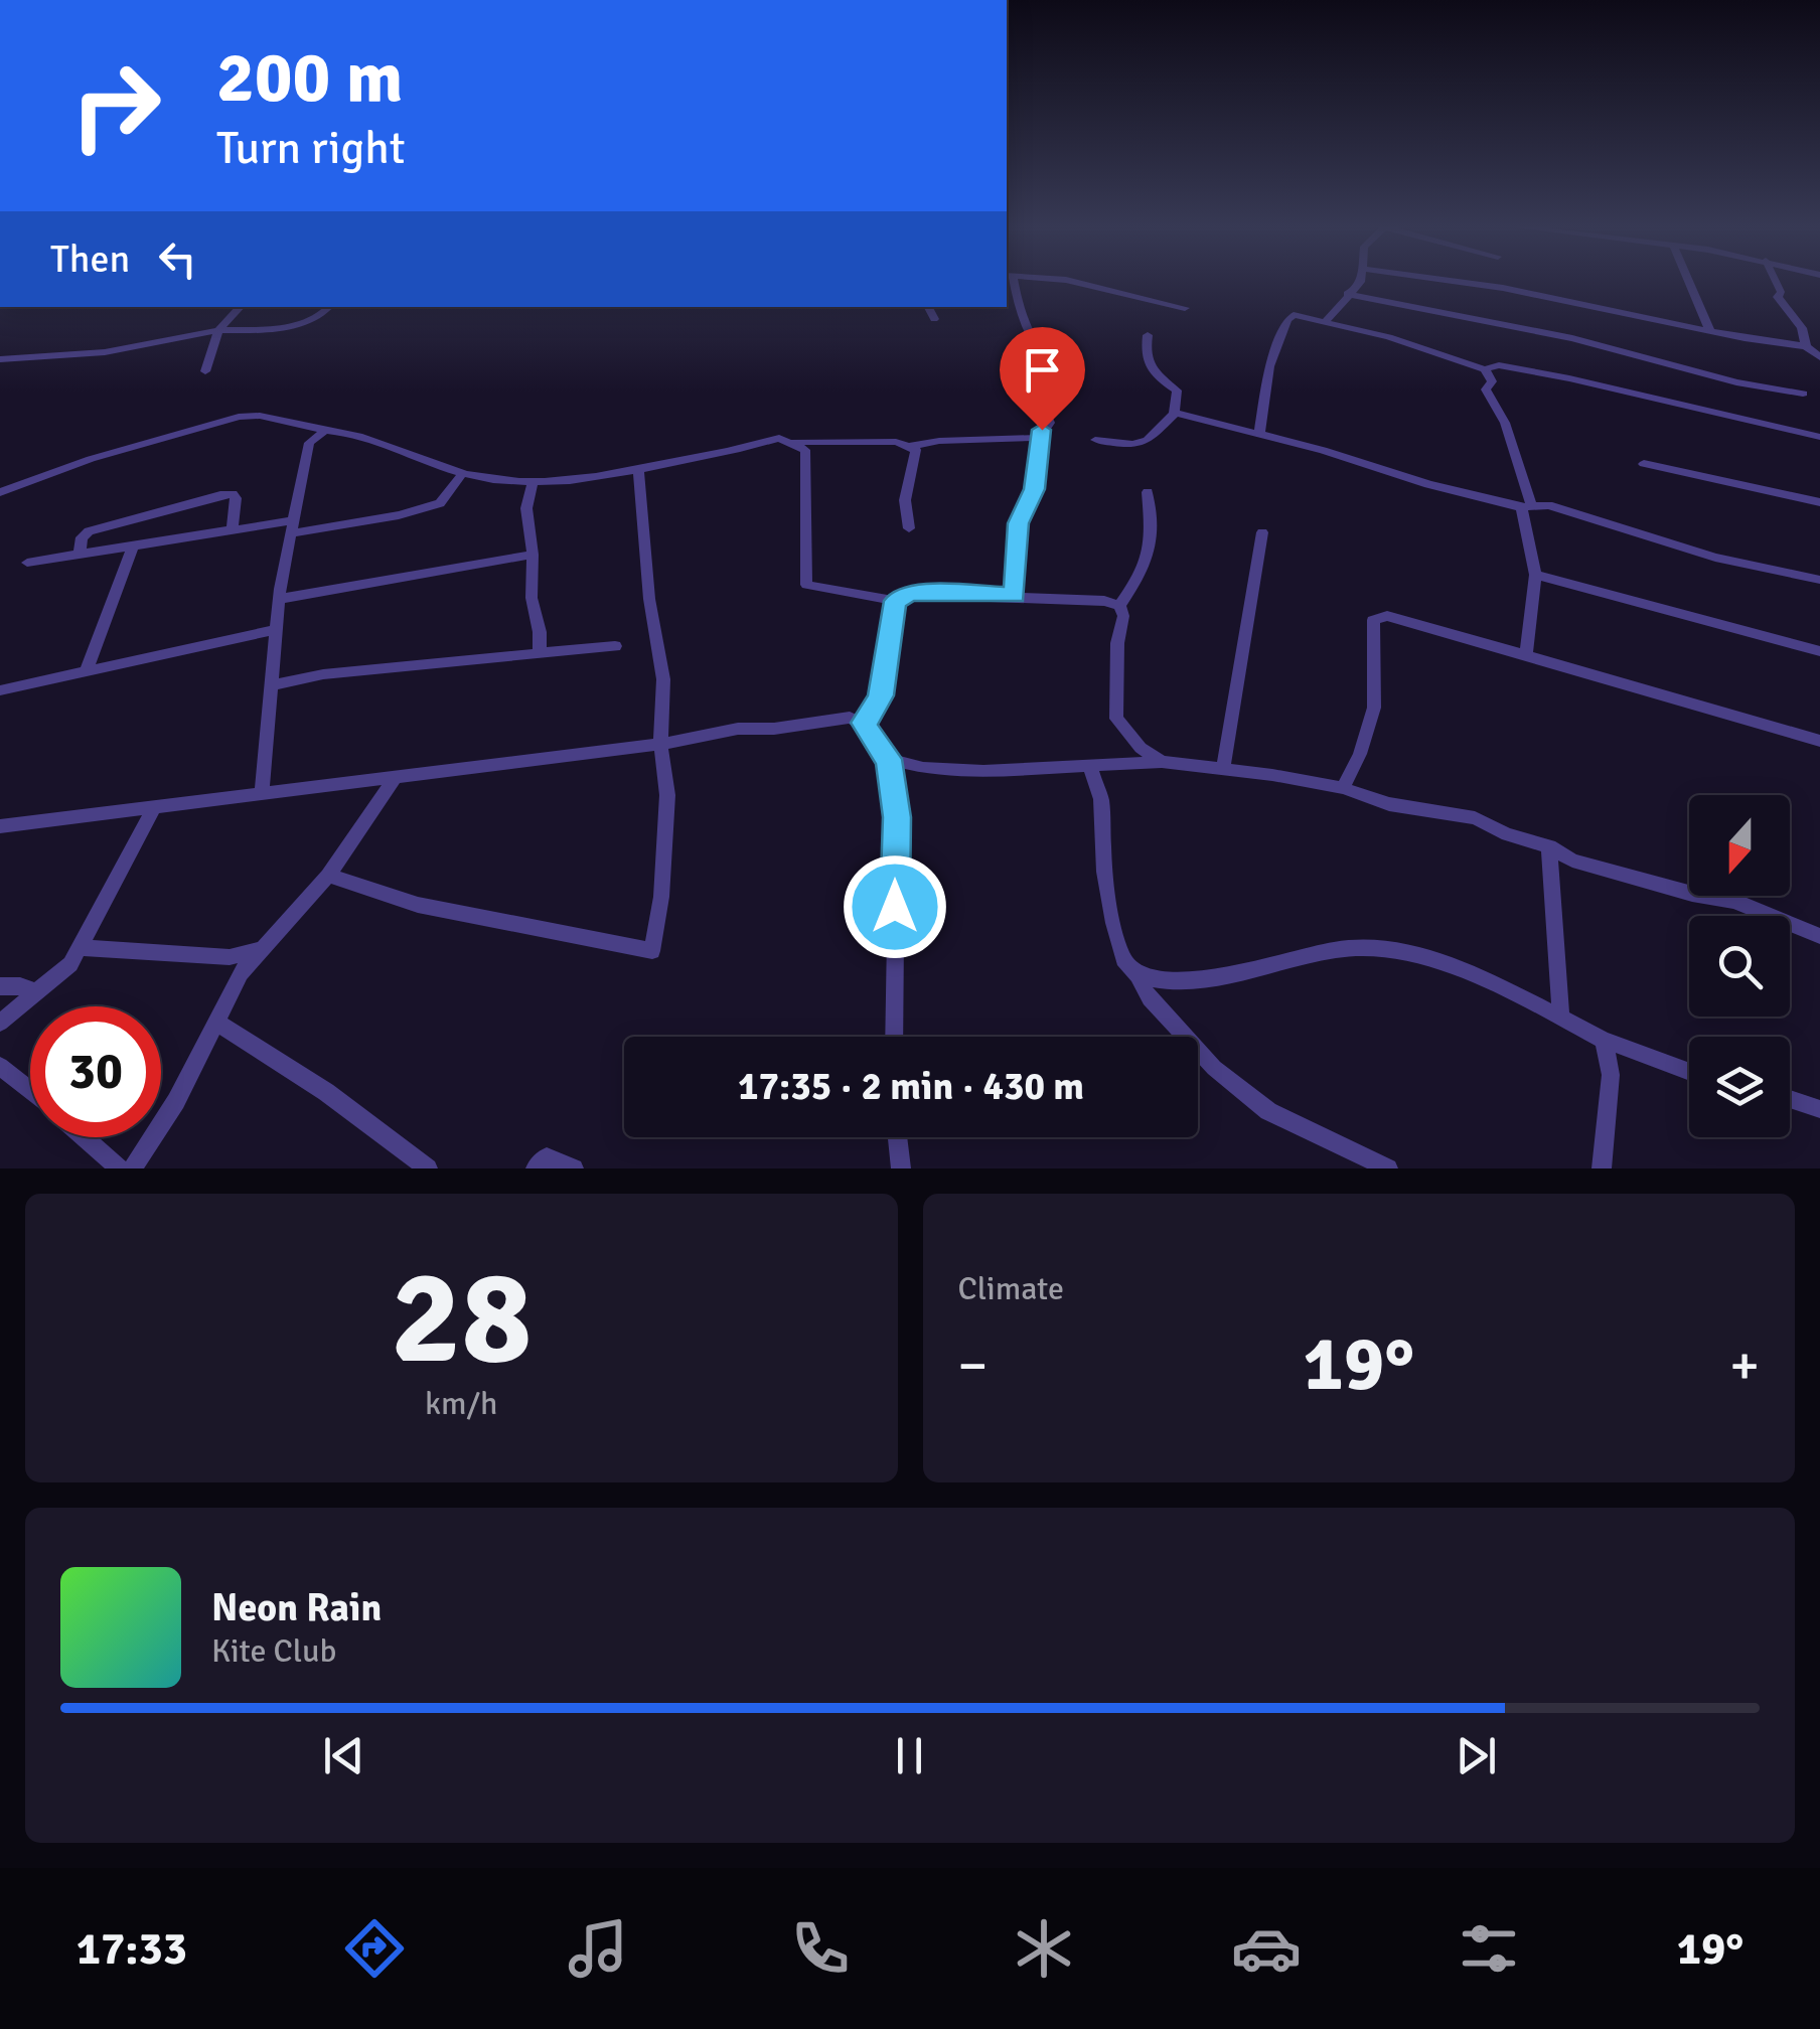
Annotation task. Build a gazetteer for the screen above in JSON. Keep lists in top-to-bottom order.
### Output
{
  "north": "bottom",
  "page": {
    "turn": ["200 m", "Turn right"],
    "then": "Then",
    "limit": "30",
    "trip": "17:35 · 2 min · 430 m",
    "tile": [
      ["28", "km/h"],
      "Climate"
    ],
    "heat": ["−", "19°", "+"],
    "song": ["Neon Rain", "Kite Club"],
    "tabs": ["17:33", "19°"]
  }
}
